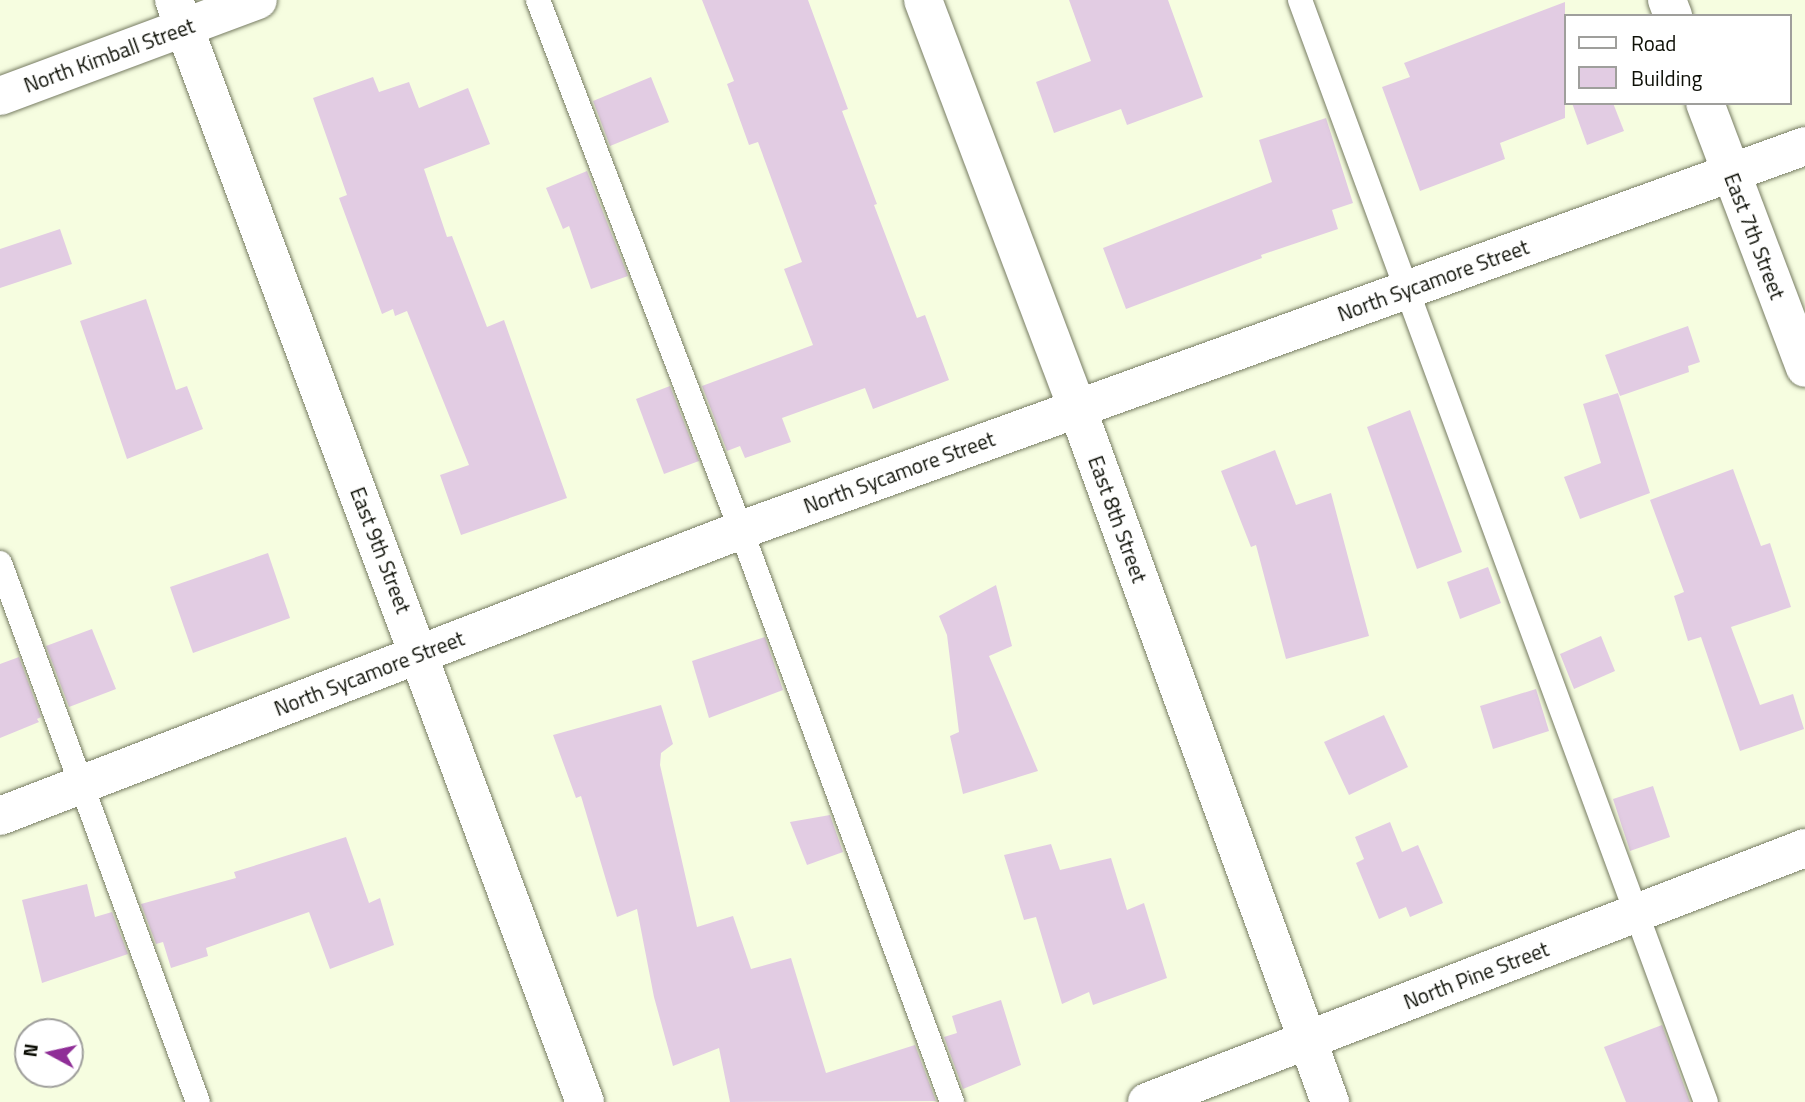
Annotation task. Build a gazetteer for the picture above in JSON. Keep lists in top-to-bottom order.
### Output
{
  "streets": {
    "street": [
      "North Kimball Street",
      "East 7th Street",
      "North Sycamore Street",
      "East 8th Street",
      "East 9th Street",
      "North Pine Street"
    ]
  },
  "crossings": [
    ["North Kimball Street", "East 9th Street"],
    ["East 7th Street", "North Sycamore Street"],
    ["North Sycamore Street", "East 8th Street"],
    ["North Sycamore Street", "East 9th Street"],
    ["East 8th Street", "North Pine Street"]
  ],
  "legend": ["Road", "Building"],
  "north": "left"
}
